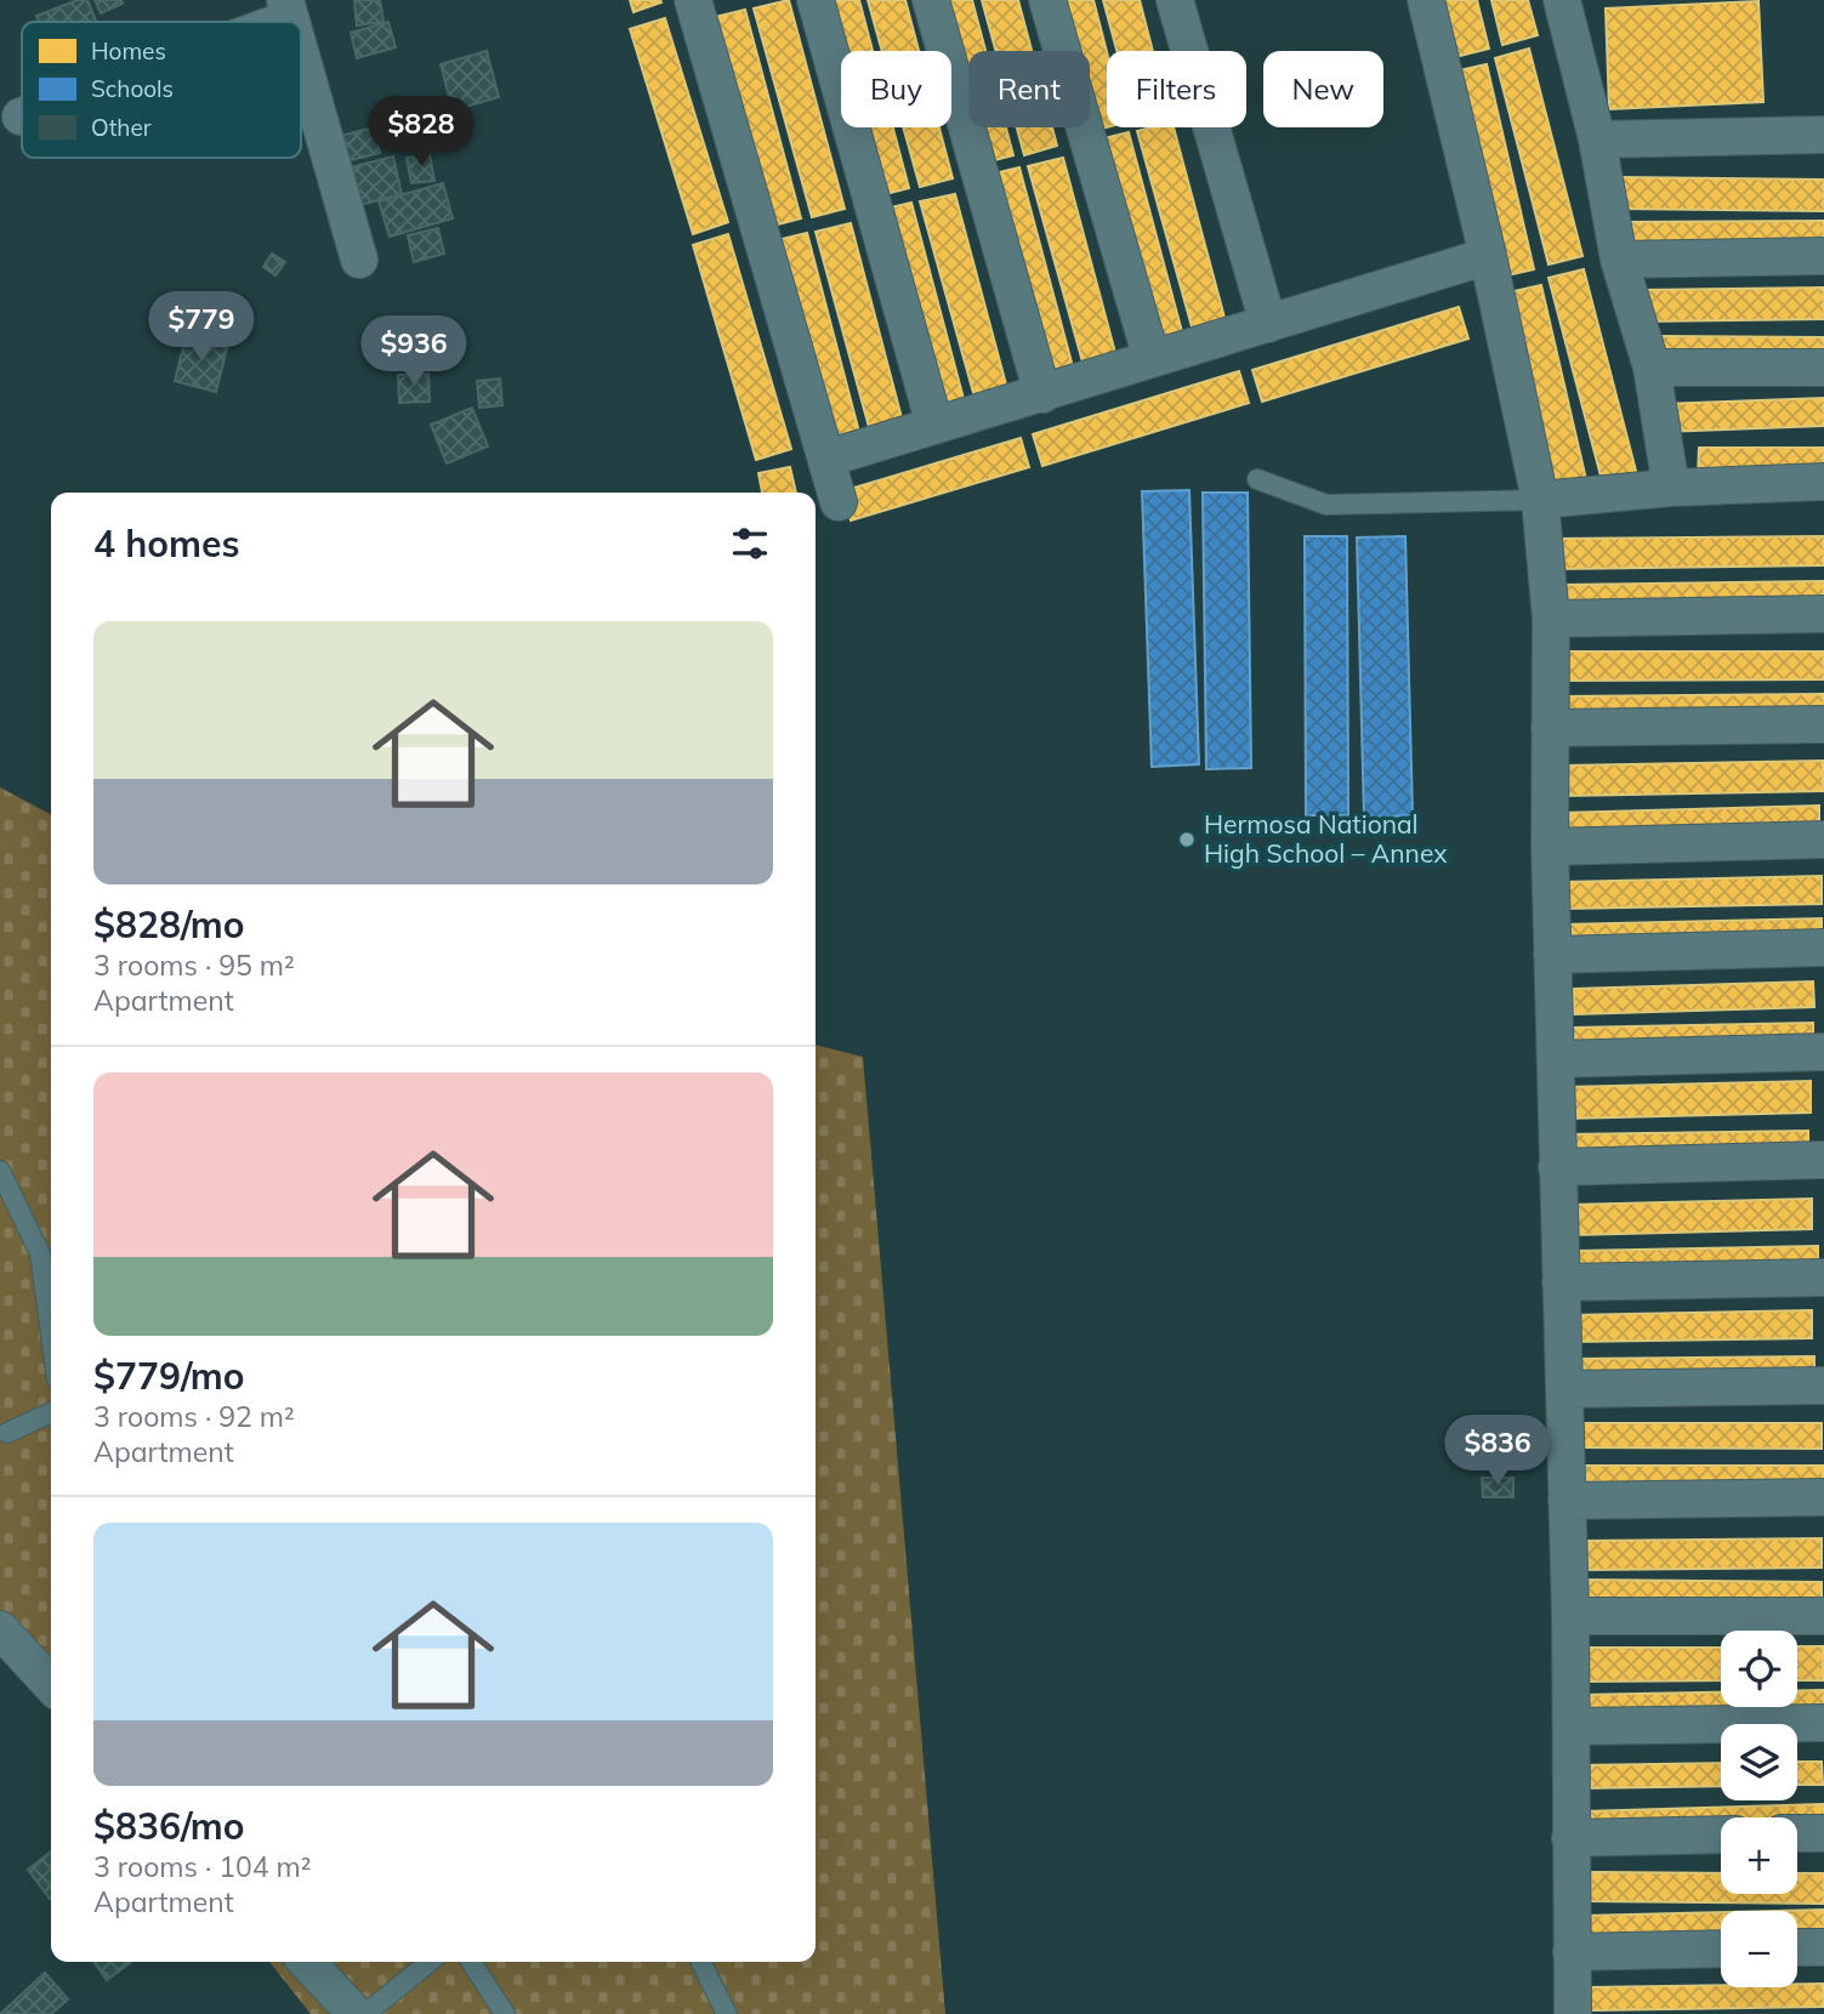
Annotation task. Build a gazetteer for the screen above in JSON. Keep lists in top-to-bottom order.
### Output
{
  "places": ["Hermosa National High School – Annex"],
  "legend": ["Homes", "Schools", "Other"],
  "page": {
    "chip": [
      "Buy",
      "Rent",
      "Filters",
      "New"
    ],
    "price": [
      "$828",
      "$779",
      "$936",
      "$836"
    ],
    "heading": "4 homes",
    "list": [
      {
        "name": "$828/mo",
        "note": "3 rooms · 95 m² · Apartment"
      },
      {
        "name": "$779/mo",
        "note": "3 rooms · 92 m² · Apartment"
      },
      {
        "name": "$836/mo",
        "note": "3 rooms · 104 m² · Apartment"
      }
    ],
    "map_buttons": ["+", "−"]
  }
}
